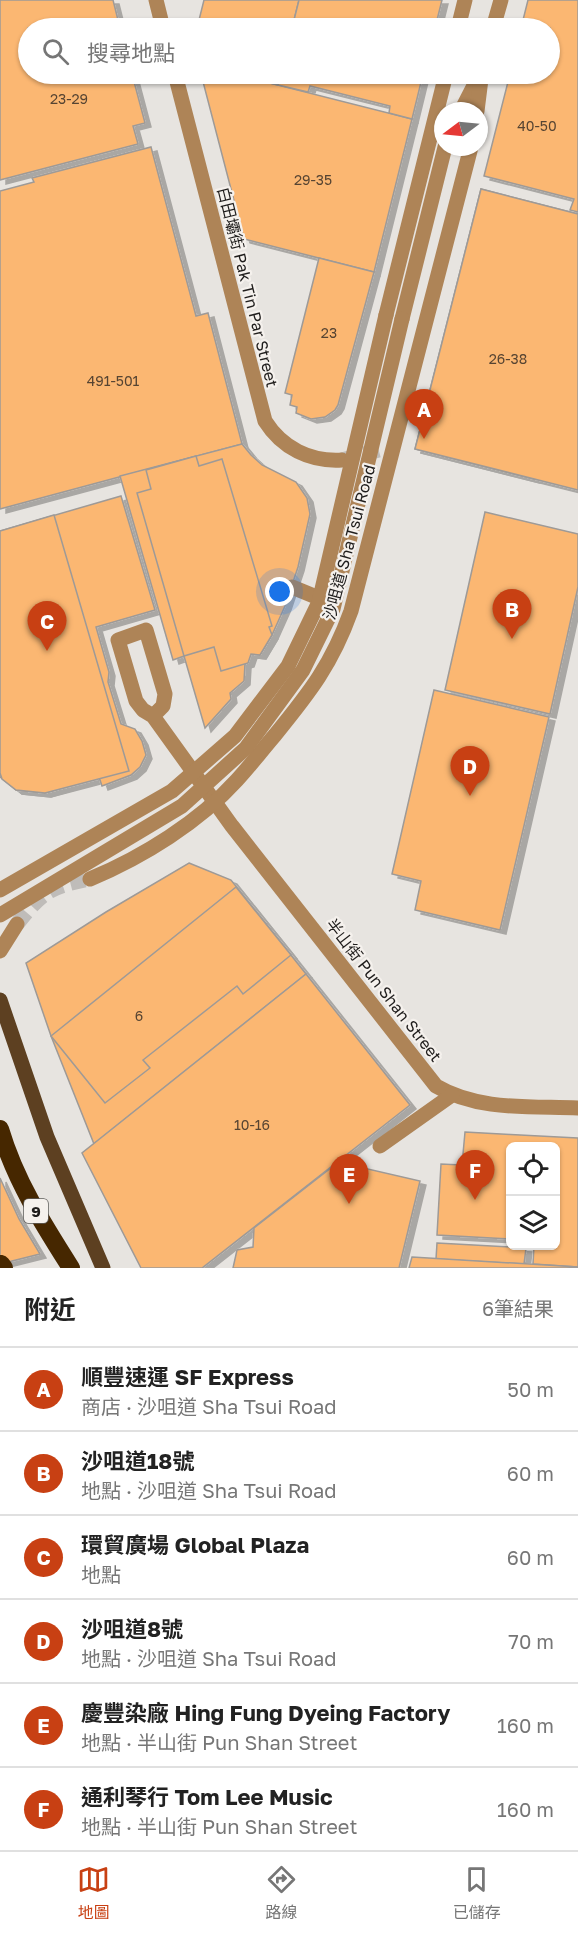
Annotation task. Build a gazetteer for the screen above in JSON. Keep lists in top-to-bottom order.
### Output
{
  "streets": {
    "highway": ["9"],
    "street": ["白田壩街 Pak Tin Par Street", "沙咀道 Sha Tsui Road", "半山街 Pun Shan Street"]
  },
  "crossings": [
    ["沙咀道 Sha Tsui Road", "半山街 Pun Shan Street"]
  ],
  "house_numbers": [
    "23-29",
    "40-50",
    "29-35",
    "23",
    "26-38",
    "491-501",
    "6",
    "10-16"
  ],
  "north": "left",
  "page": {
    "search": "搜尋地點",
    "pins": [
      "A",
      "B",
      "C",
      "D",
      "F",
      "E"
    ],
    "heading": ["附近", "6筆結果"],
    "list": [
      {
        "mark": "A",
        "name": "順豐速運 SF Express",
        "note": "商店 · 沙咀道 Sha Tsui Road",
        "value": "50 m"
      },
      {
        "mark": "B",
        "name": "沙咀道18號",
        "note": "地點 · 沙咀道 Sha Tsui Road",
        "value": "60 m"
      },
      {
        "mark": "C",
        "name": "環貿廣場 Global Plaza",
        "note": "地點",
        "value": "60 m"
      },
      {
        "mark": "D",
        "name": "沙咀道8號",
        "note": "地點 · 沙咀道 Sha Tsui Road",
        "value": "70 m"
      },
      {
        "mark": "E",
        "name": "慶豐染廠 Hing Fung Dyeing Factory",
        "note": "地點 · 半山街 Pun Shan Street",
        "value": "160 m"
      },
      {
        "mark": "F",
        "name": "通利琴行 Tom Lee Music",
        "note": "地點 · 半山街 Pun Shan Street",
        "value": "160 m"
      }
    ],
    "nav": ["地圖", "路線", "已儲存"]
  }
}
